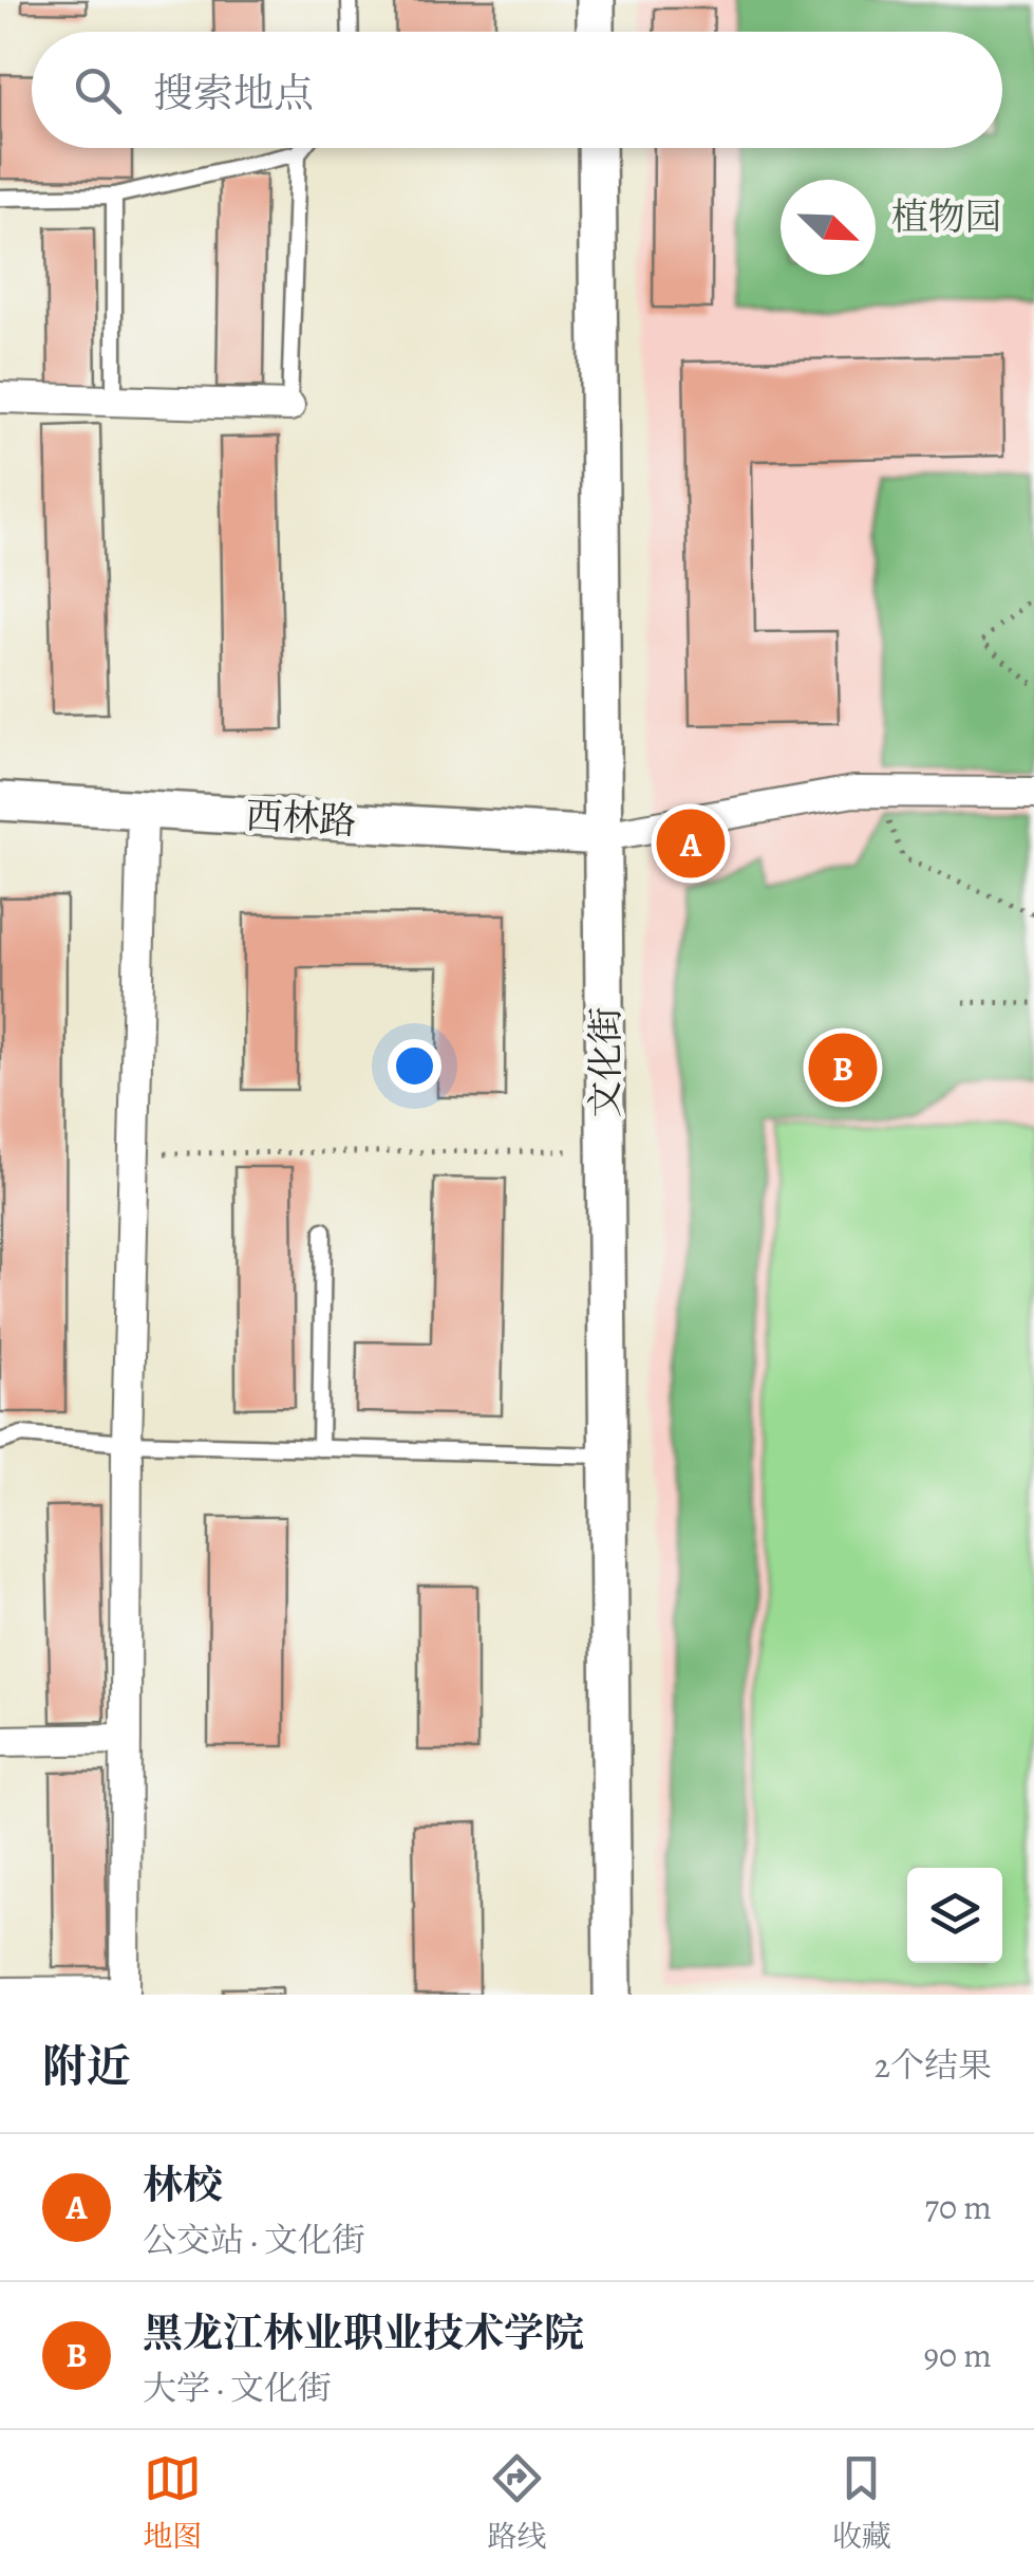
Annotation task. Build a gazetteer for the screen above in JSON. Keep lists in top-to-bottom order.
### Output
{
  "streets": {
    "street": ["西林路", "文化街"]
  },
  "crossings": [
    ["西林路", "文化街"]
  ],
  "parks": ["植物园"],
  "north": "bottom right",
  "page": {
    "search": "搜索地点",
    "pins": ["A", "B"],
    "heading": ["附近", "2个结果"],
    "list": [
      {
        "mark": "A",
        "name": "林校",
        "note": "公交站 · 文化街",
        "value": "70 m"
      },
      {
        "mark": "B",
        "name": "黑龙江林业职业技术学院",
        "note": "大学 · 文化街",
        "value": "90 m"
      }
    ],
    "nav": ["地图", "路线", "收藏"]
  }
}
